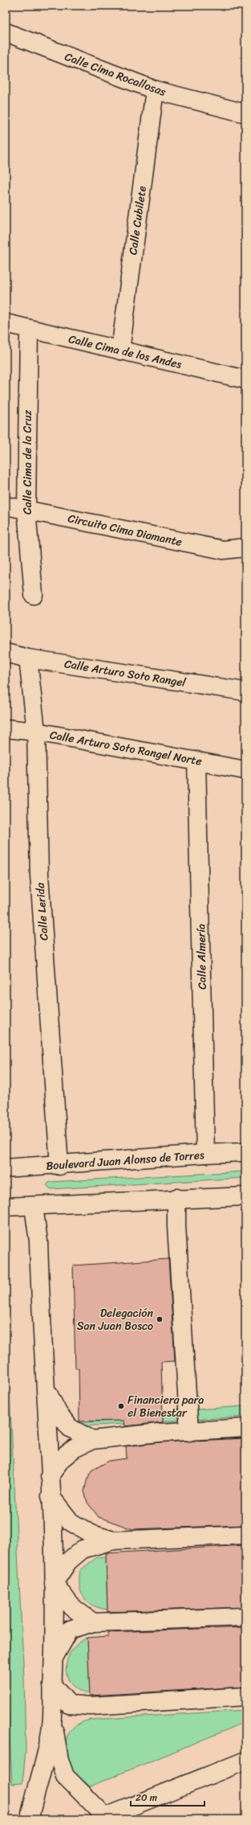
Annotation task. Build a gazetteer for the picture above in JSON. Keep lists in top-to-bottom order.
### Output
{
  "streets": {
    "street": [
      "Calle Cima Rocallosas",
      "Calle Cubilete",
      "Calle Cima de los Andes",
      "Calle Cima de la Cruz",
      "Circuito Cima Diamante",
      "Calle Arturo Soto Rangel",
      "Calle Arturo Soto Rangel Norte",
      "Calle Lerida",
      "Calle Almería",
      "Boulevard Juan Alonso de Torres"
    ]
  },
  "crossings": [
    ["Calle Cima Rocallosas", "Calle Cubilete"],
    ["Calle Cubilete", "Calle Cima de los Andes"],
    ["Calle Cima de los Andes", "Calle Cima de la Cruz"],
    ["Calle Cima de la Cruz", "Circuito Cima Diamante"],
    ["Calle Arturo Soto Rangel", "Calle Lerida"],
    ["Calle Arturo Soto Rangel Norte", "Calle Lerida"],
    ["Calle Arturo Soto Rangel Norte", "Calle Almería"],
    ["Calle Lerida", "Boulevard Juan Alonso de Torres"],
    ["Calle Almería", "Boulevard Juan Alonso de Torres"]
  ],
  "places": ["Delegación San Juan Bosco", "Financiera para el Bienestar"],
  "scale_bar": "20 m"
}
